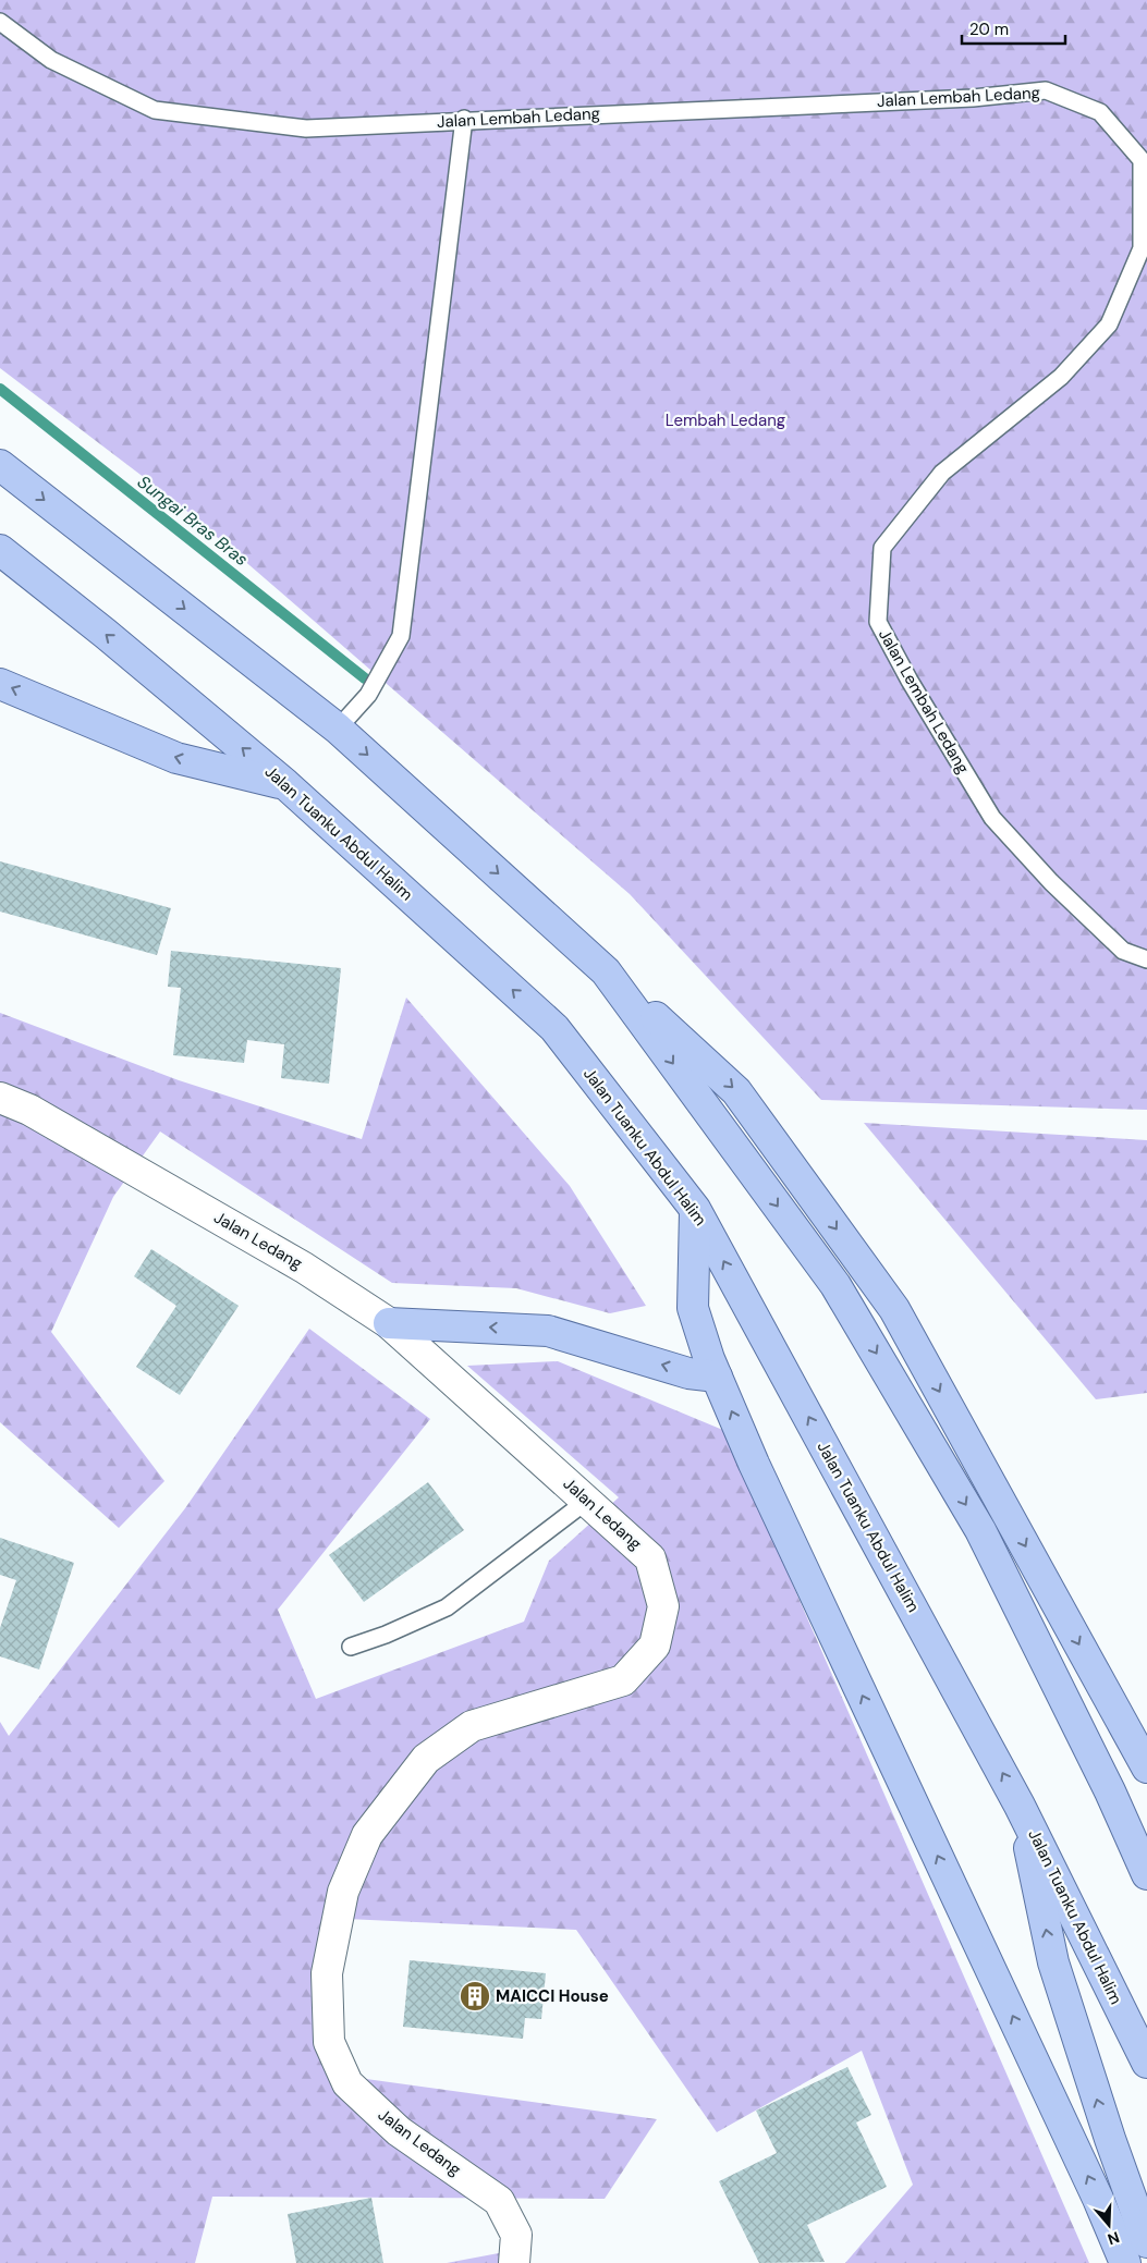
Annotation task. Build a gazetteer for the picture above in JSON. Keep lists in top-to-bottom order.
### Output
{
  "streets": {
    "main road": ["Jalan Tuanku Abdul Halim"],
    "street": ["Jalan Ledang"],
    "lane": ["Jalan Lembah Ledang"]
  },
  "water": ["Sungai Bras Bras"],
  "parks": ["Lembah Ledang"],
  "places": {
    "building": ["MAICCI House"]
  },
  "scale_bar": "20 m",
  "north": "bottom"
}
